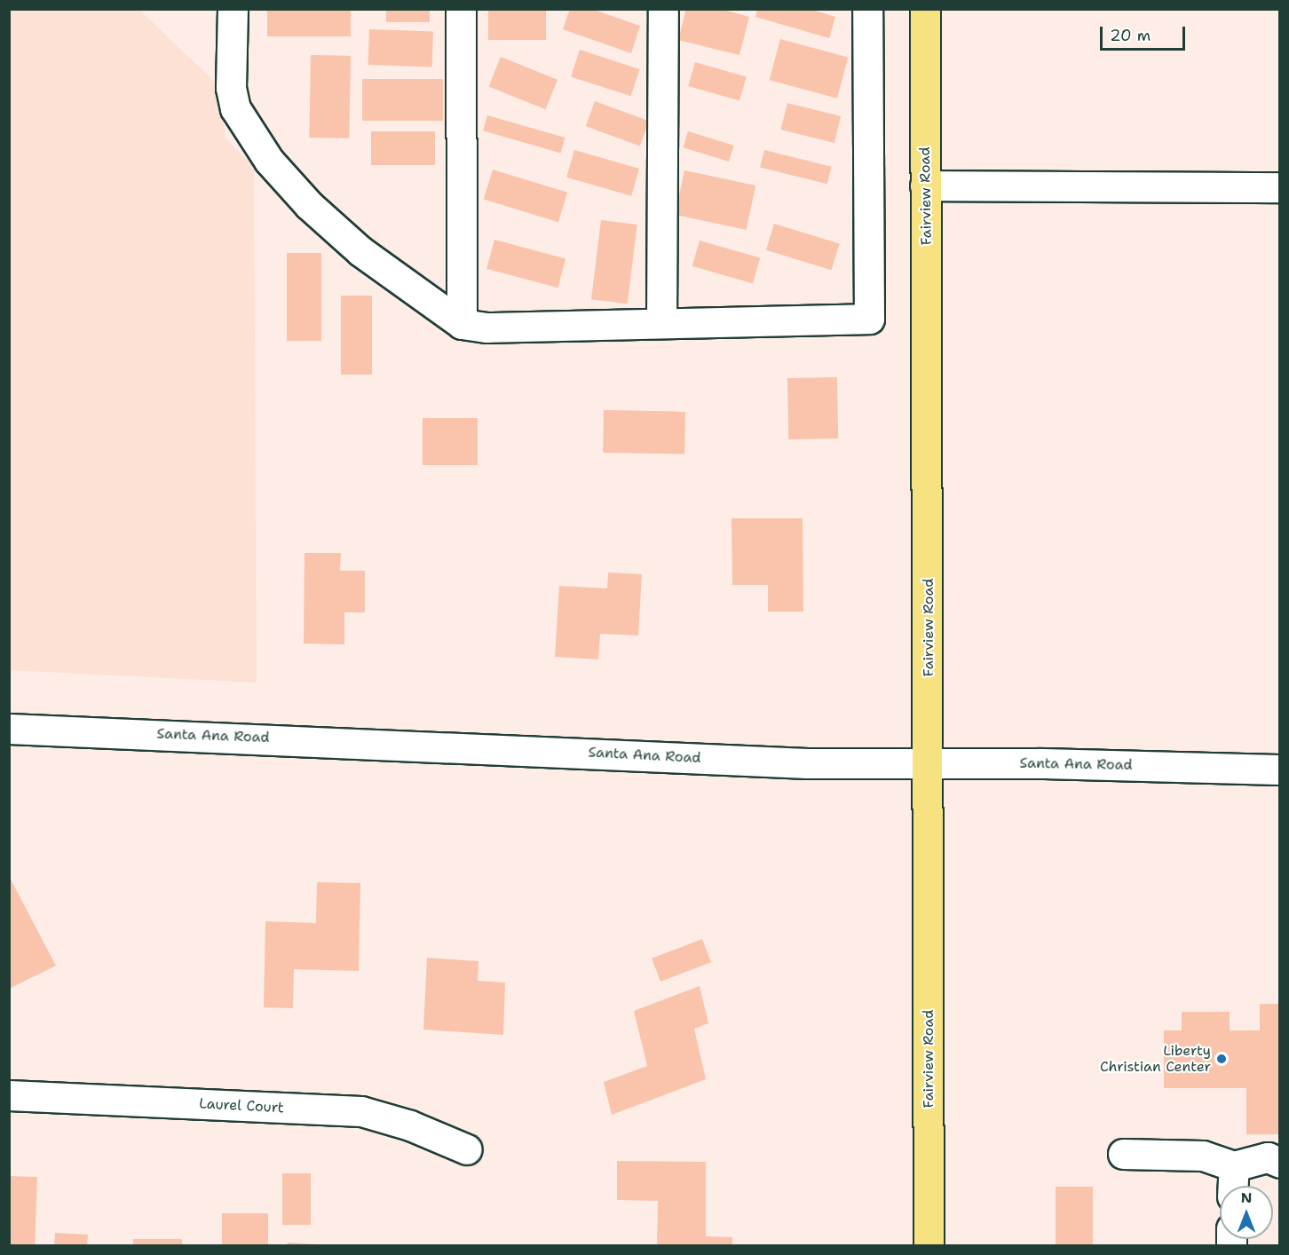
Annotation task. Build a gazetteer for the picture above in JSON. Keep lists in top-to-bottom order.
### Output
{
  "streets": {
    "main road": ["Fairview Road"],
    "street": ["Santa Ana Road", "Laurel Court"]
  },
  "crossings": [
    ["Fairview Road", "Santa Ana Road"]
  ],
  "places": ["Liberty Christian Center"],
  "scale_bar": "20 m",
  "north": "top"
}
